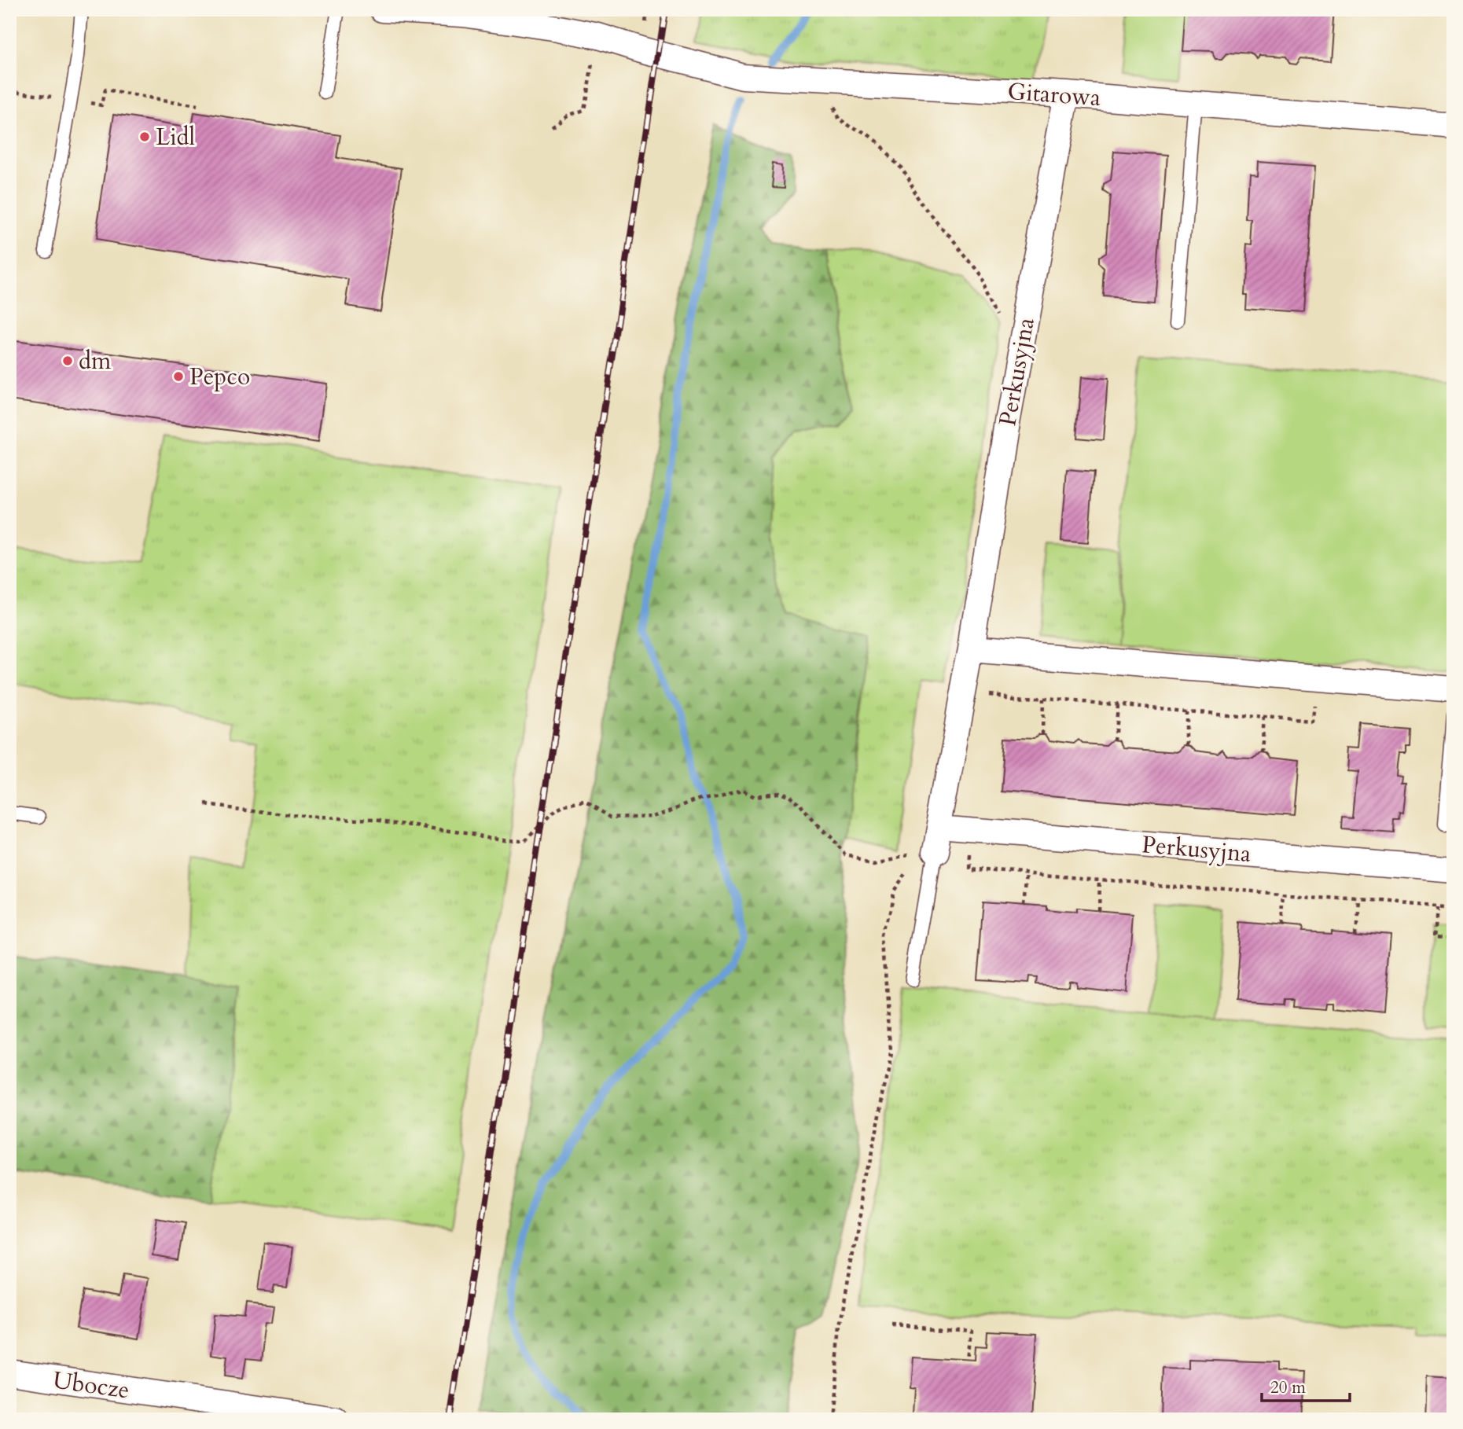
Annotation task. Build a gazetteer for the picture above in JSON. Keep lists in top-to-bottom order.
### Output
{
  "streets": {
    "street": ["Gitarowa", "Perkusyjna", "Ubocze"]
  },
  "crossings": [
    ["Gitarowa", "Perkusyjna"]
  ],
  "places": ["Lidl", "dm", "Pepco"],
  "scale_bar": "20 m"
}
